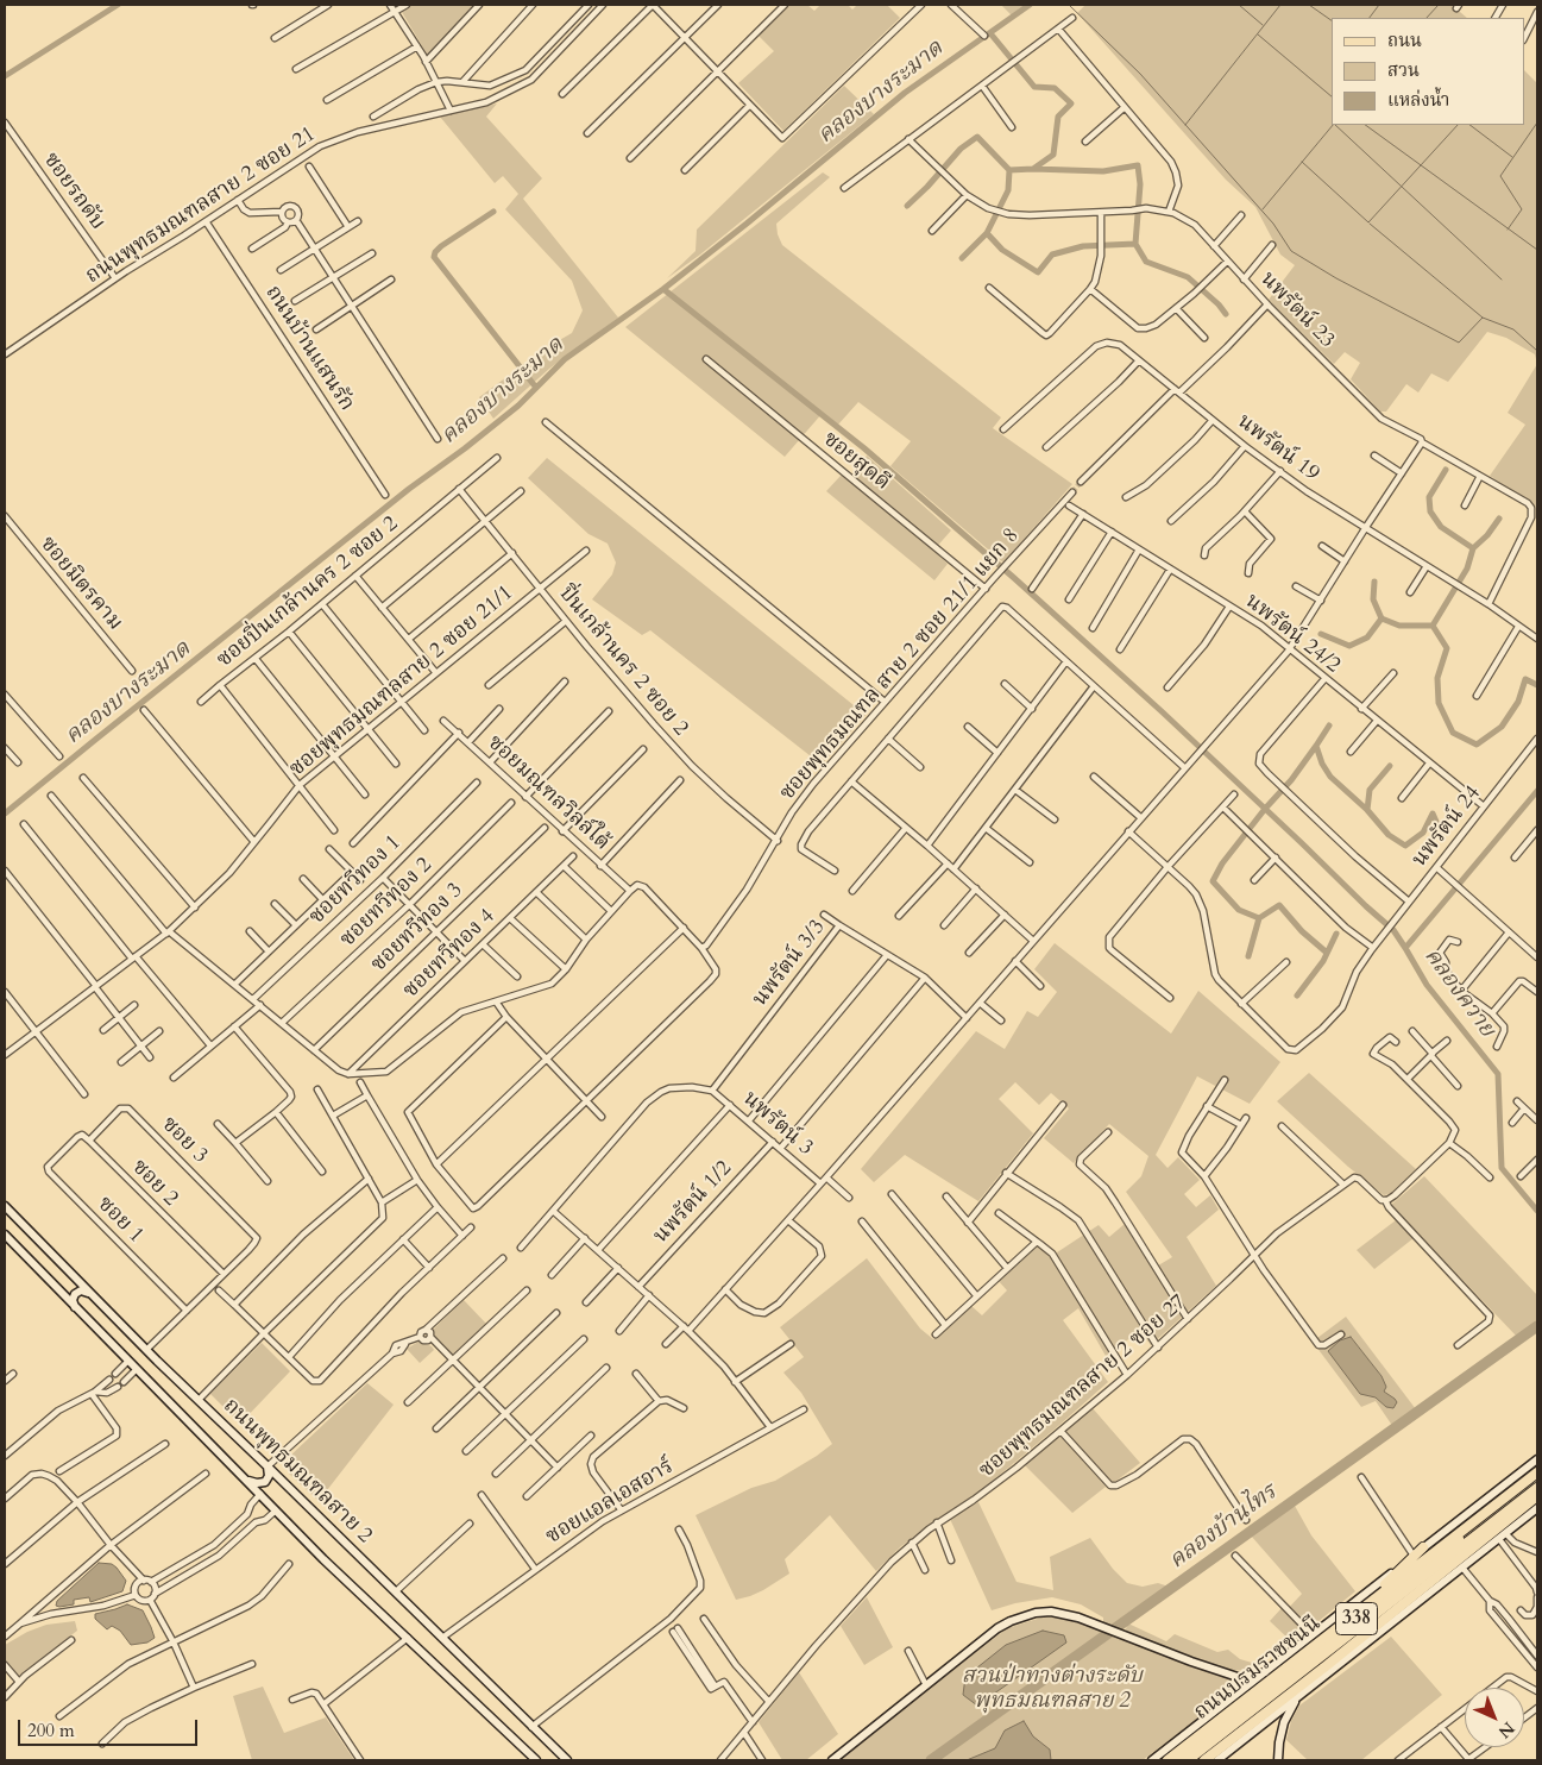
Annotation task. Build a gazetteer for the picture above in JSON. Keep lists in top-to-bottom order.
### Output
{
  "streets": {
    "main road": ["ถนนพุทธมณฑลสาย 2", "338", "ถนนบรมราชชนนี"],
    "street": [
      "ซอยรถดับ",
      "ถนนพุทธมณฑลสาย 2 ซอย 21",
      "นพรัตน์ 23",
      "ถนนบ้านแสนรัก",
      "นพรัตน์ 19",
      "ซอยสุดดี",
      "ซอยมิตรคาม",
      "ซอยปิ่นเกล้านคร 2 ซอย 2",
      "นพรัตน์ 24/2",
      "ปิ่นเกล้านคร 2 ซอย 2",
      "ซอยพุทธมณฑล สาย 2 ซอย 21/1 แยก 8",
      "ซอยพุทธมณฑลสาย 2 ซอย 21/1",
      "ซอยมณฑลวิลล์ใต้",
      "นพรัตน์ 24",
      "ซอยทวีทอง 1",
      "ซอยทวีทอง 2",
      "ซอยทวีทอง 3",
      "ซอยทวีทอง 4",
      "นพรัตน์ 3/3",
      "นพรัตน์ 3",
      "ซอย 3",
      "ซอย 2",
      "นพรัตน์ 1/2",
      "ซอย 1",
      "ซอยพุทธมณฑลสาย 2 ซอย 27",
      "ซอยแอลเอสอาร์"
    ]
  },
  "crossings": [
    ["ซอยรถดับ", "ถนนพุทธมณฑลสาย 2 ซอย 21"],
    ["ถนนพุทธมณฑลสาย 2 ซอย 21", "ถนนบ้านแสนรัก"],
    ["นพรัตน์ 23", "นพรัตน์ 19"],
    ["ซอยสุดดี", "ซอยพุทธมณฑล สาย 2 ซอย 21/1 แยก 8"],
    ["ซอยปิ่นเกล้านคร 2 ซอย 2", "ปิ่นเกล้านคร 2 ซอย 2"],
    ["ซอยปิ่นเกล้านคร 2 ซอย 2", "ซอยพุทธมณฑลสาย 2 ซอย 21/1"],
    ["นพรัตน์ 24/2", "นพรัตน์ 24"],
    ["ปิ่นเกล้านคร 2 ซอย 2", "ซอยพุทธมณฑล สาย 2 ซอย 21/1 แยก 8"],
    ["ปิ่นเกล้านคร 2 ซอย 2", "ซอยพุทธมณฑลสาย 2 ซอย 21/1"],
    ["นพรัตน์ 3/3", "นพรัตน์ 3"],
    ["นพรัตน์ 3", "นพรัตน์ 1/2"],
    ["ซอย 3", "ซอย 2"],
    ["ซอย 3", "ซอย 1"],
    ["ซอย 2", "ซอย 1"],
    ["ถนนพุทธมณฑลสาย 2", "ซอยแอลเอสอาร์"]
  ],
  "water": ["คลองบางระมาด", "คลองควาย", "คลองบ้านไทร"],
  "parks": ["สวนป่าทางต่างระดับ พุทธมณฑลสาย 2"],
  "legend": ["ถนน", "สวน", "แหล่งน้ำ"],
  "scale_bar": "200 m",
  "north": "bottom right"
}
